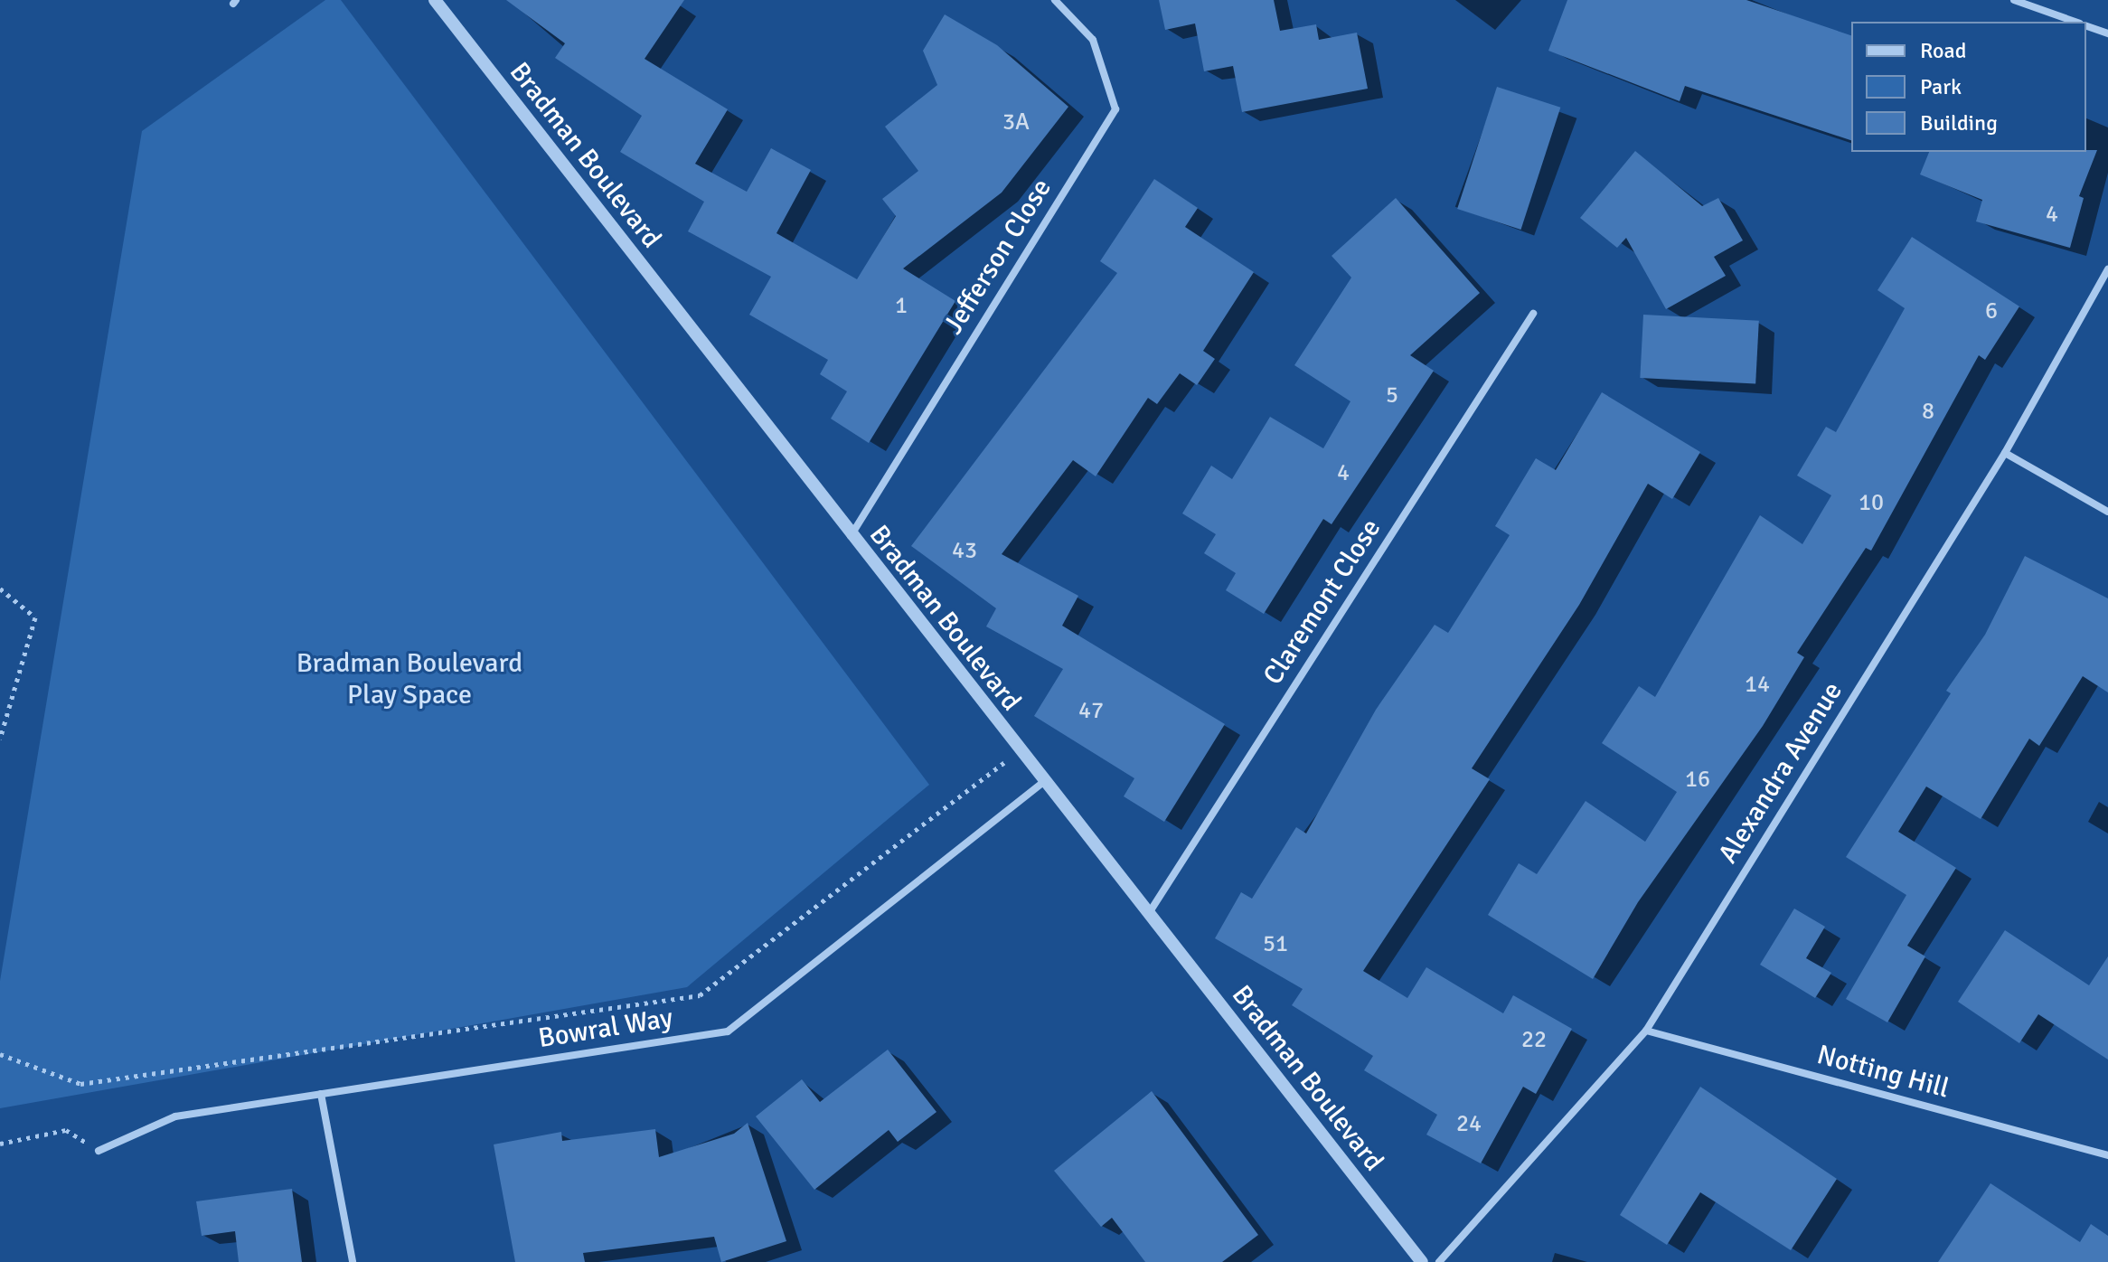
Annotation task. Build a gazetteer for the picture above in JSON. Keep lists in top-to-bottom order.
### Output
{
  "streets": {
    "street": [
      "Bradman Boulevard",
      "Jefferson Close",
      "Claremont Close",
      "Alexandra Avenue",
      "Bowral Way",
      "Notting Hill"
    ]
  },
  "crossings": [
    ["Bradman Boulevard", "Jefferson Close"],
    ["Bradman Boulevard", "Claremont Close"],
    ["Bradman Boulevard", "Bowral Way"],
    ["Alexandra Avenue", "Notting Hill"]
  ],
  "parks": ["Bradman Boulevard Play Space"],
  "house_numbers": [
    "3A",
    "4",
    "1",
    "6",
    "5",
    "8",
    "4",
    "10",
    "43",
    "14",
    "47",
    "16",
    "51",
    "22",
    "24"
  ],
  "legend": ["Road", "Park", "Building"]
}
